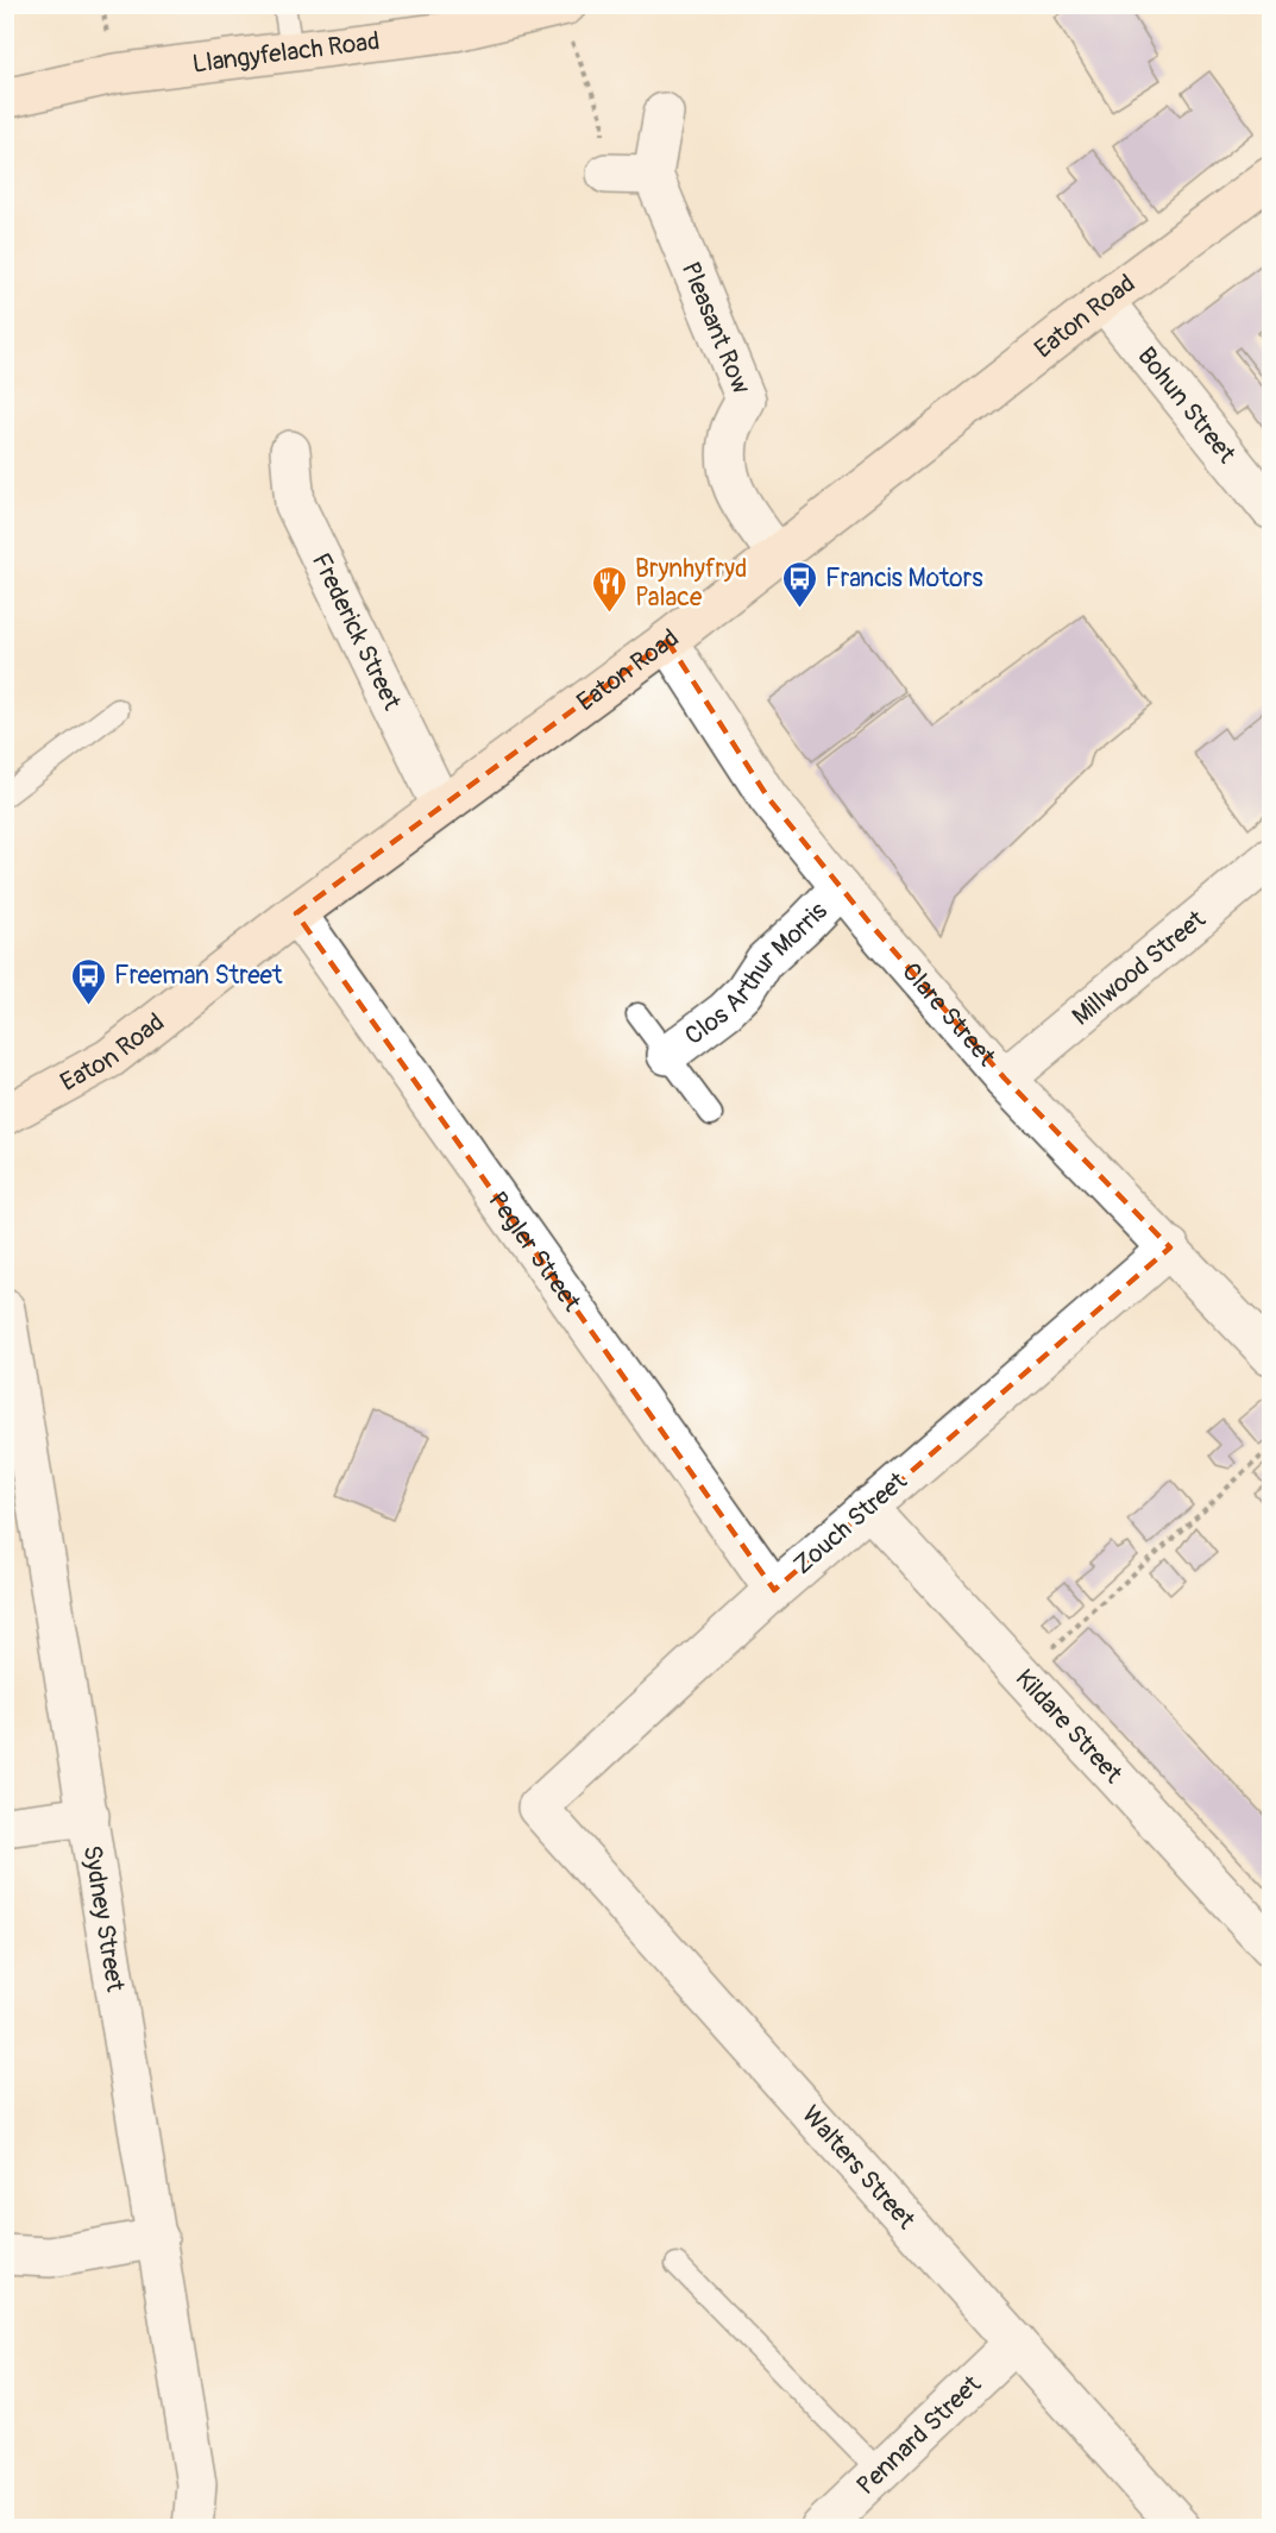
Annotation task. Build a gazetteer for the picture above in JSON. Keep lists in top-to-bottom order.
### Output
{
  "streets": {
    "street": [
      "Llangyfelach Road",
      "Eaton Road",
      "Pleasant Row",
      "Bohun Street",
      "Frederick Street",
      "Millwood Street",
      "Clos Arthur Morris",
      "Clare Street",
      "Pegler Street",
      "Zouch Street",
      "Kildare Street",
      "Sydney Street",
      "Walters Street",
      "Pennard Street"
    ]
  },
  "crossings": [
    ["Eaton Road", "Pleasant Row"],
    ["Eaton Road", "Bohun Street"],
    ["Eaton Road", "Frederick Street"],
    ["Eaton Road", "Clare Street"],
    ["Eaton Road", "Pegler Street"],
    ["Millwood Street", "Clare Street"],
    ["Clos Arthur Morris", "Clare Street"],
    ["Clare Street", "Zouch Street"],
    ["Pegler Street", "Zouch Street"],
    ["Zouch Street", "Kildare Street"],
    ["Zouch Street", "Walters Street"],
    ["Walters Street", "Pennard Street"]
  ],
  "places": {
    "bus stop": ["Francis Motors", "Freeman Street"],
    "restaurant": ["Brynhyfryd Palace"]
  }
}
